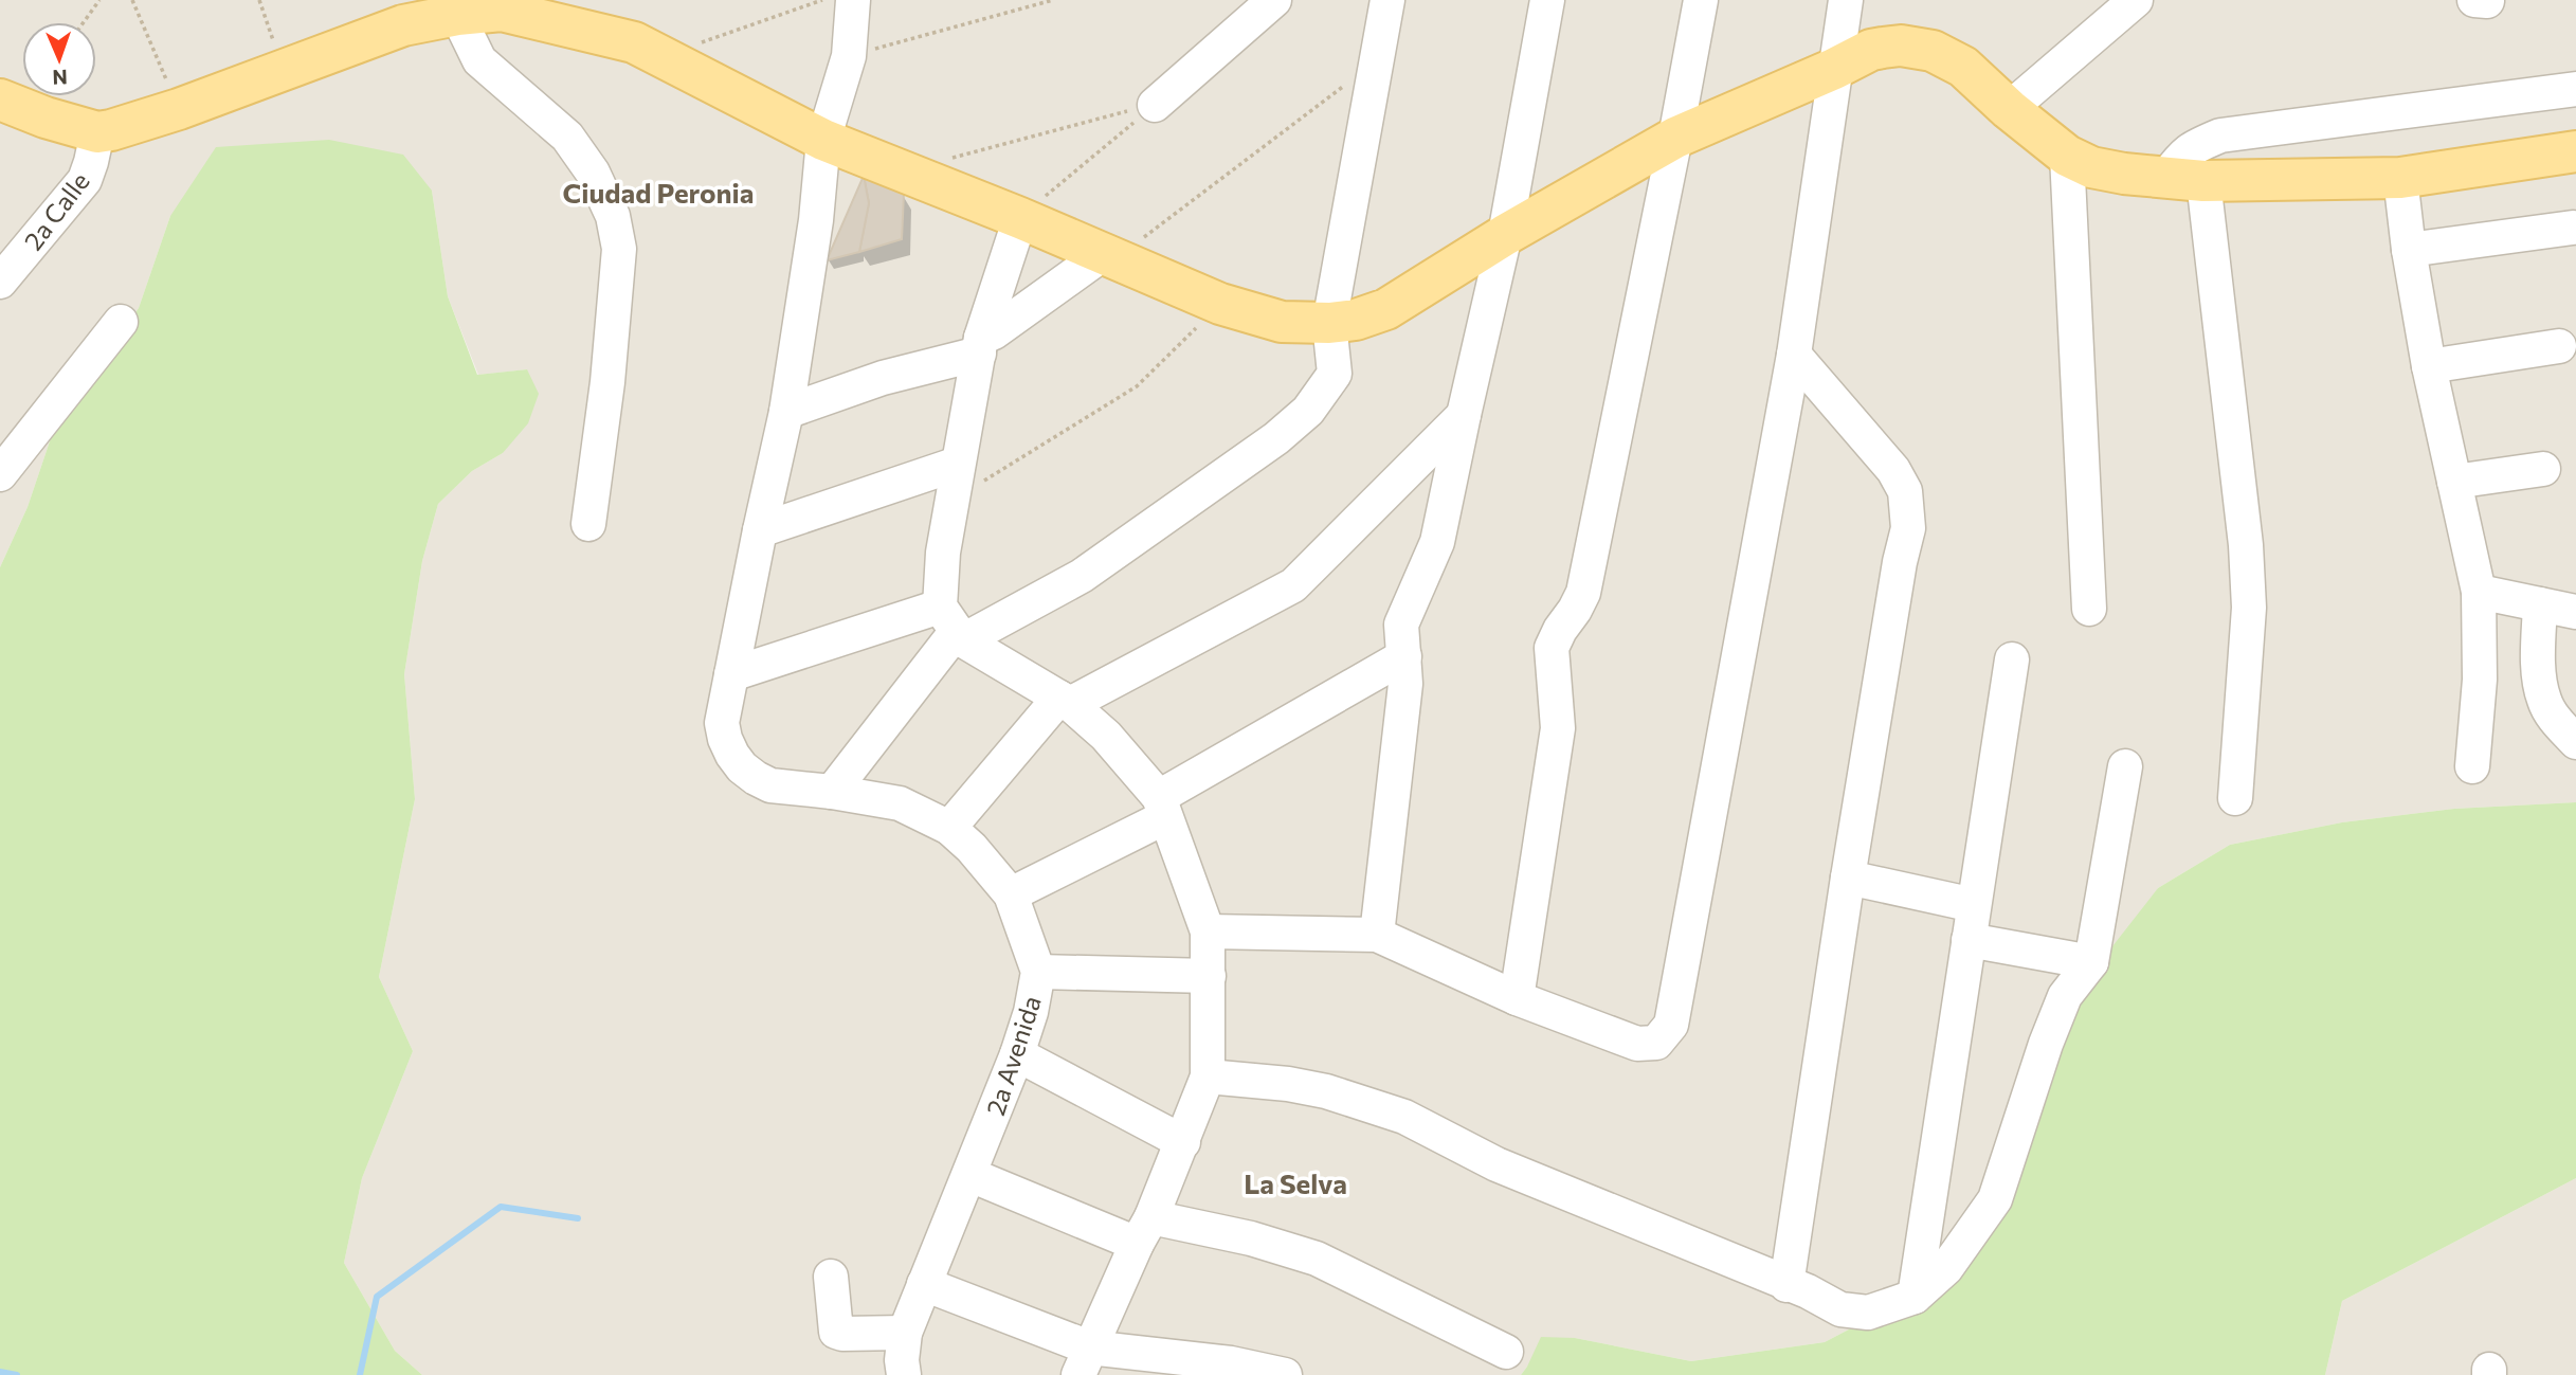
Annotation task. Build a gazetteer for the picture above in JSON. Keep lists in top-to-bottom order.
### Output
{
  "streets": {
    "street": ["2a Calle", "2a Avenida"]
  },
  "districts": ["Ciudad Peronia", "La Selva"],
  "north": "bottom"
}
